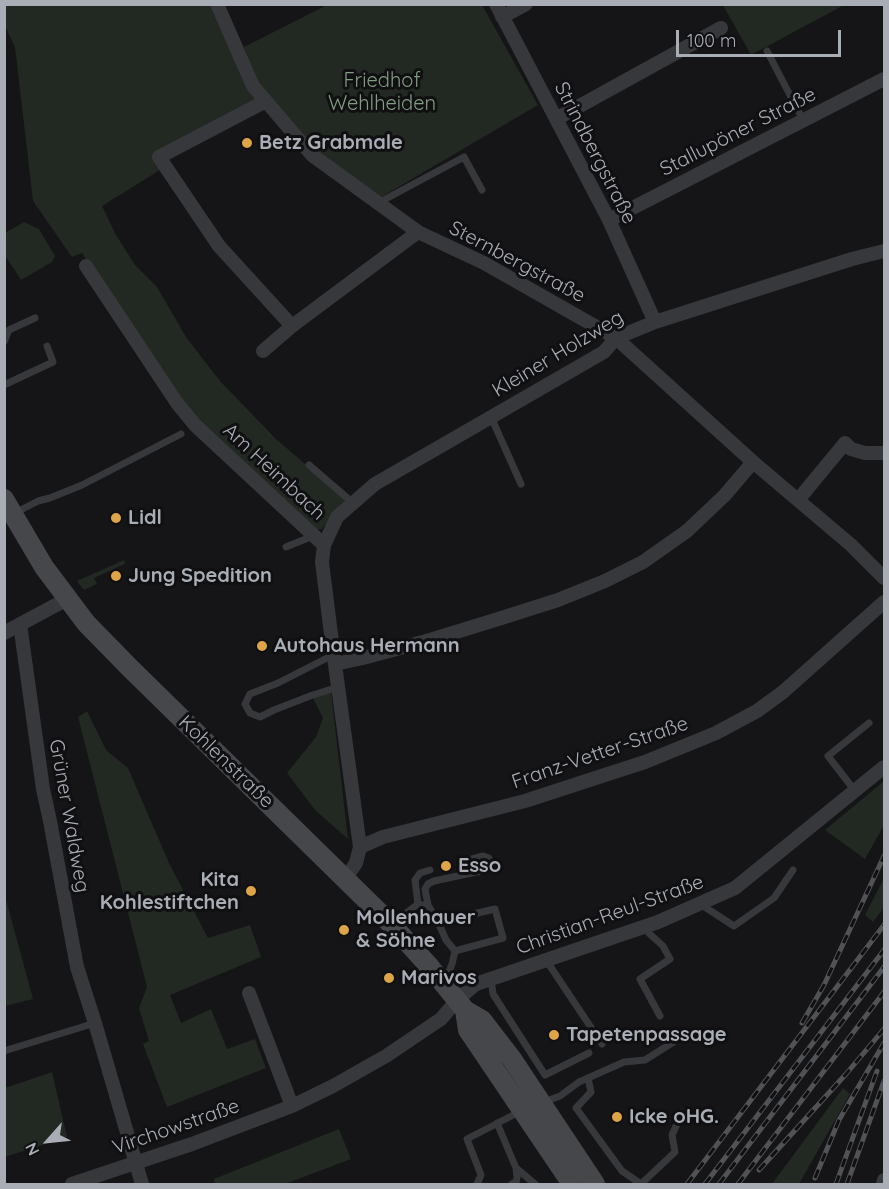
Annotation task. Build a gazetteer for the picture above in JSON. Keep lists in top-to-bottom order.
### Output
{
  "streets": {
    "main road": ["Kohlenstraße"],
    "street": [
      "Stallupöner Straße",
      "Strindbergstraße",
      "Sternbergstraße",
      "Kleiner Holzweg",
      "Am Heimbach",
      "Franz-Vetter-Straße",
      "Grüner Waldweg",
      "Christian-Reul-Straße",
      "Virchowstraße"
    ]
  },
  "crossings": [
    ["Stallupöner Straße", "Strindbergstraße"],
    ["Strindbergstraße", "Kleiner Holzweg"],
    ["Sternbergstraße", "Kleiner Holzweg"],
    ["Kleiner Holzweg", "Am Heimbach"],
    ["Am Heimbach", "Franz-Vetter-Straße"],
    ["Kohlenstraße", "Christian-Reul-Straße"],
    ["Kohlenstraße", "Virchowstraße"],
    ["Grüner Waldweg", "Virchowstraße"],
    ["Christian-Reul-Straße", "Virchowstraße"]
  ],
  "parks": ["Friedhof Wehlheiden"],
  "places": [
    "Betz Grabmale",
    "Lidl",
    "Jung Spedition",
    "Autohaus Hermann",
    "Esso",
    "Kita Kohlestiftchen",
    "Mollenhauer & Söhne",
    "Marivos",
    "Tapetenpassage",
    "Icke oHG."
  ],
  "scale_bar": "100 m",
  "north": "bottom left"
}
